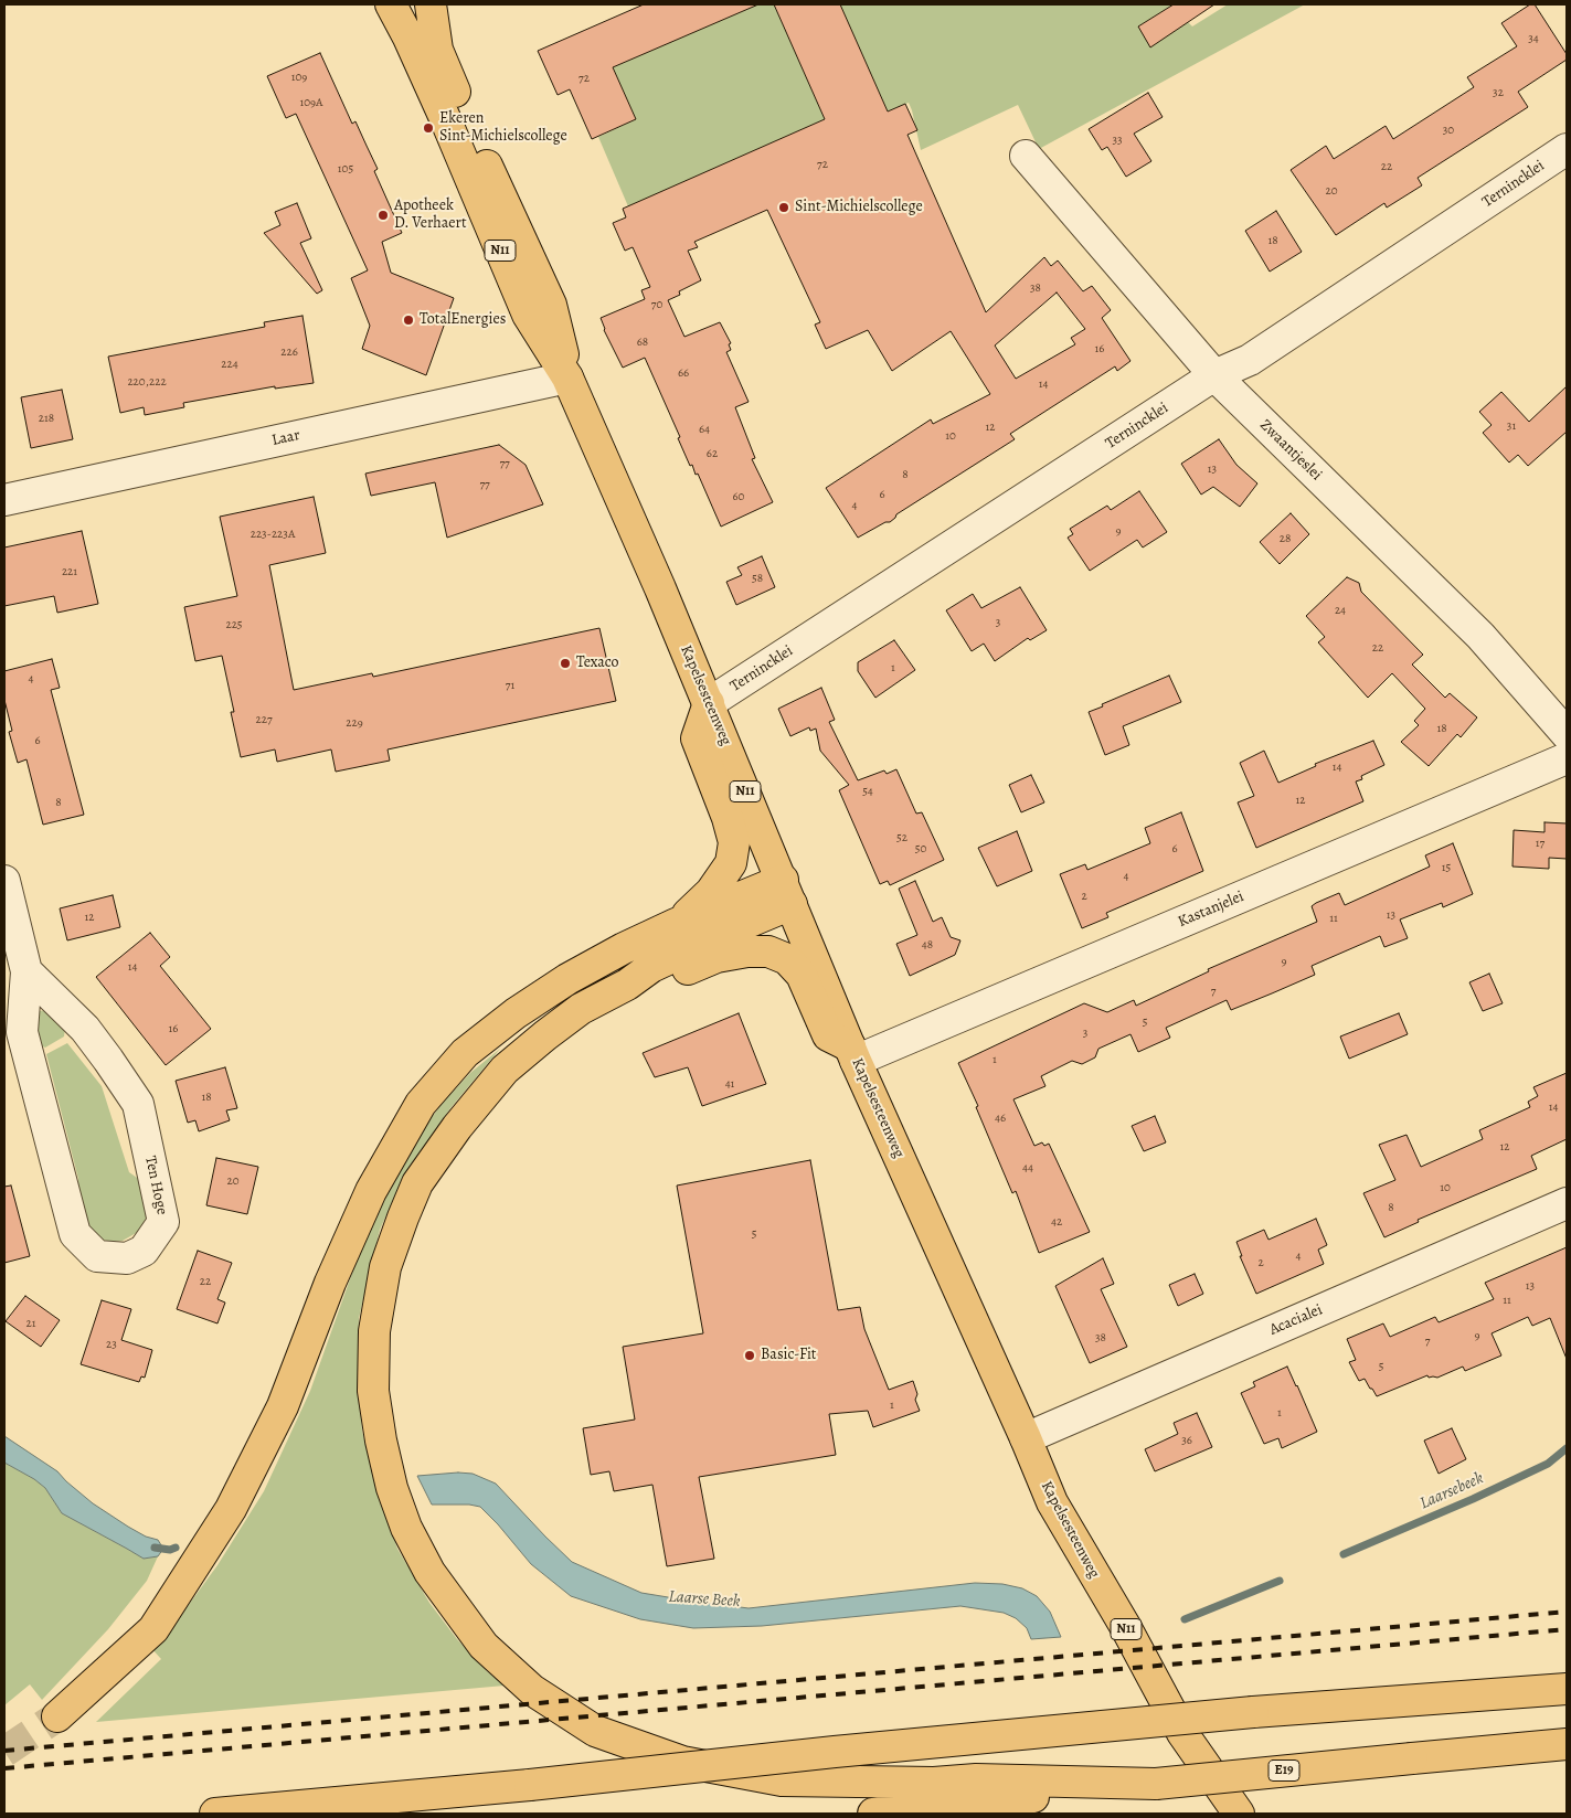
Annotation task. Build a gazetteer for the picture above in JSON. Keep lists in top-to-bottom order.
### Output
{
  "streets": {
    "main road": ["N11", "Kapelsesteenweg", "E19"],
    "street": [
      "Ternincklei",
      "Laar",
      "Zwaantjeslei",
      "Kastanjelei",
      "Ten Hoge",
      "Acacialei"
    ]
  },
  "crossings": [
    ["Ternincklei", "Zwaantjeslei"],
    ["Ternincklei", "Kapelsesteenweg"],
    ["Laar", "Kapelsesteenweg"],
    ["Kapelsesteenweg", "Kastanjelei"],
    ["Kapelsesteenweg", "Acacialei"]
  ],
  "water": ["Laarsebeek", "Laarse Beek"],
  "places": [
    "Ekeren Sint-Michielscollege",
    "Sint-Michielscollege",
    "Apotheek D. Verhaert",
    "TotalEnergies",
    "Texaco",
    "Basic-Fit"
  ],
  "house_numbers": [
    "34",
    "109",
    "72",
    "32",
    "109A",
    "30",
    "33",
    "72",
    "22",
    "105",
    "20",
    "18",
    "38",
    "70",
    "68",
    "16",
    "226",
    "224",
    "66",
    "220,222",
    "14",
    "218",
    "31",
    "12",
    "64",
    "10",
    "62",
    "77",
    "13",
    "8",
    "77",
    "6",
    "60",
    "4",
    "9",
    "223-223A",
    "28",
    "221",
    "58",
    "24",
    "3",
    "225",
    "22",
    "1",
    "4",
    "71",
    "227",
    "229",
    "18",
    "6",
    "14",
    "54",
    "12",
    "8",
    "52",
    "17",
    "50",
    "6",
    "15",
    "4",
    "2",
    "13",
    "12",
    "11",
    "48",
    "9",
    "14",
    "7",
    "5",
    "16",
    "3",
    "1",
    "41",
    "18",
    "14",
    "46",
    "12",
    "44",
    "20",
    "10",
    "8",
    "42",
    "5",
    "4",
    "2",
    "22",
    "13",
    "11",
    "21",
    "9",
    "38",
    "7",
    "23",
    "5",
    "1",
    "1",
    "36"
  ]
}
